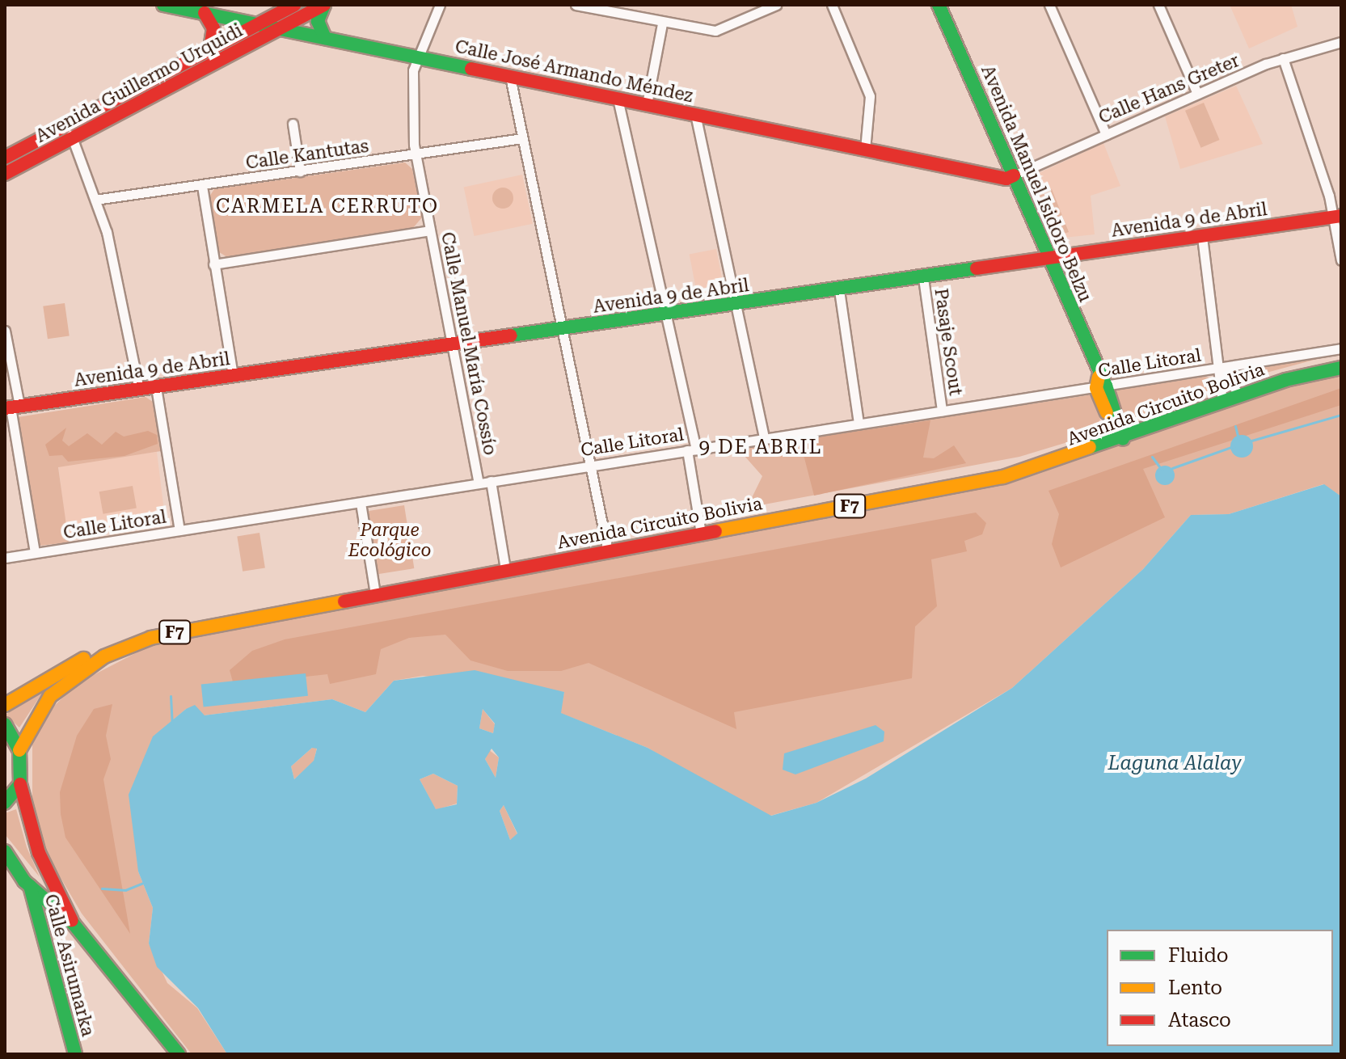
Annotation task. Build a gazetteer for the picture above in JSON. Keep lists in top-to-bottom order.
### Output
{
  "streets": {
    "main road": [
      "Calle José Armando Méndez",
      "Avenida Guillermo Urquidi",
      "Avenida Manuel Isidoro Belzu",
      "Avenida 9 de Abril",
      "Avenida Circuito Bolivia",
      "F7",
      "Calle Asirumarka"
    ],
    "street": [
      "Calle Hans Greter",
      "Calle Kantutas",
      "Pasaje Scout",
      "Calle Manuel María Cossío",
      "Calle Litoral"
    ]
  },
  "crossings": [
    ["Calle José Armando Méndez", "Avenida Guillermo Urquidi"],
    ["Calle José Armando Méndez", "Calle Hans Greter"],
    ["Calle José Armando Méndez", "Avenida Manuel Isidoro Belzu"],
    ["Calle José Armando Méndez", "Calle Manuel María Cossío"],
    ["Calle Hans Greter", "Avenida Manuel Isidoro Belzu"],
    ["Calle Kantutas", "Calle Manuel María Cossío"],
    ["Avenida Manuel Isidoro Belzu", "Avenida 9 de Abril"],
    ["Avenida Manuel Isidoro Belzu", "Calle Litoral"],
    ["Avenida Manuel Isidoro Belzu", "Avenida Circuito Bolivia"],
    ["Avenida 9 de Abril", "Pasaje Scout"],
    ["Avenida 9 de Abril", "Calle Manuel María Cossío"],
    ["Pasaje Scout", "Calle Litoral"],
    ["Calle Manuel María Cossío", "Calle Litoral"],
    ["Calle Manuel María Cossío", "Avenida Circuito Bolivia"]
  ],
  "districts": ["CARMELA CERRUTO", "9 DE ABRIL"],
  "water": ["Laguna Alalay"],
  "parks": ["Parque Ecológico"],
  "legend": ["Fluido", "Lento", "Atasco"]
}
